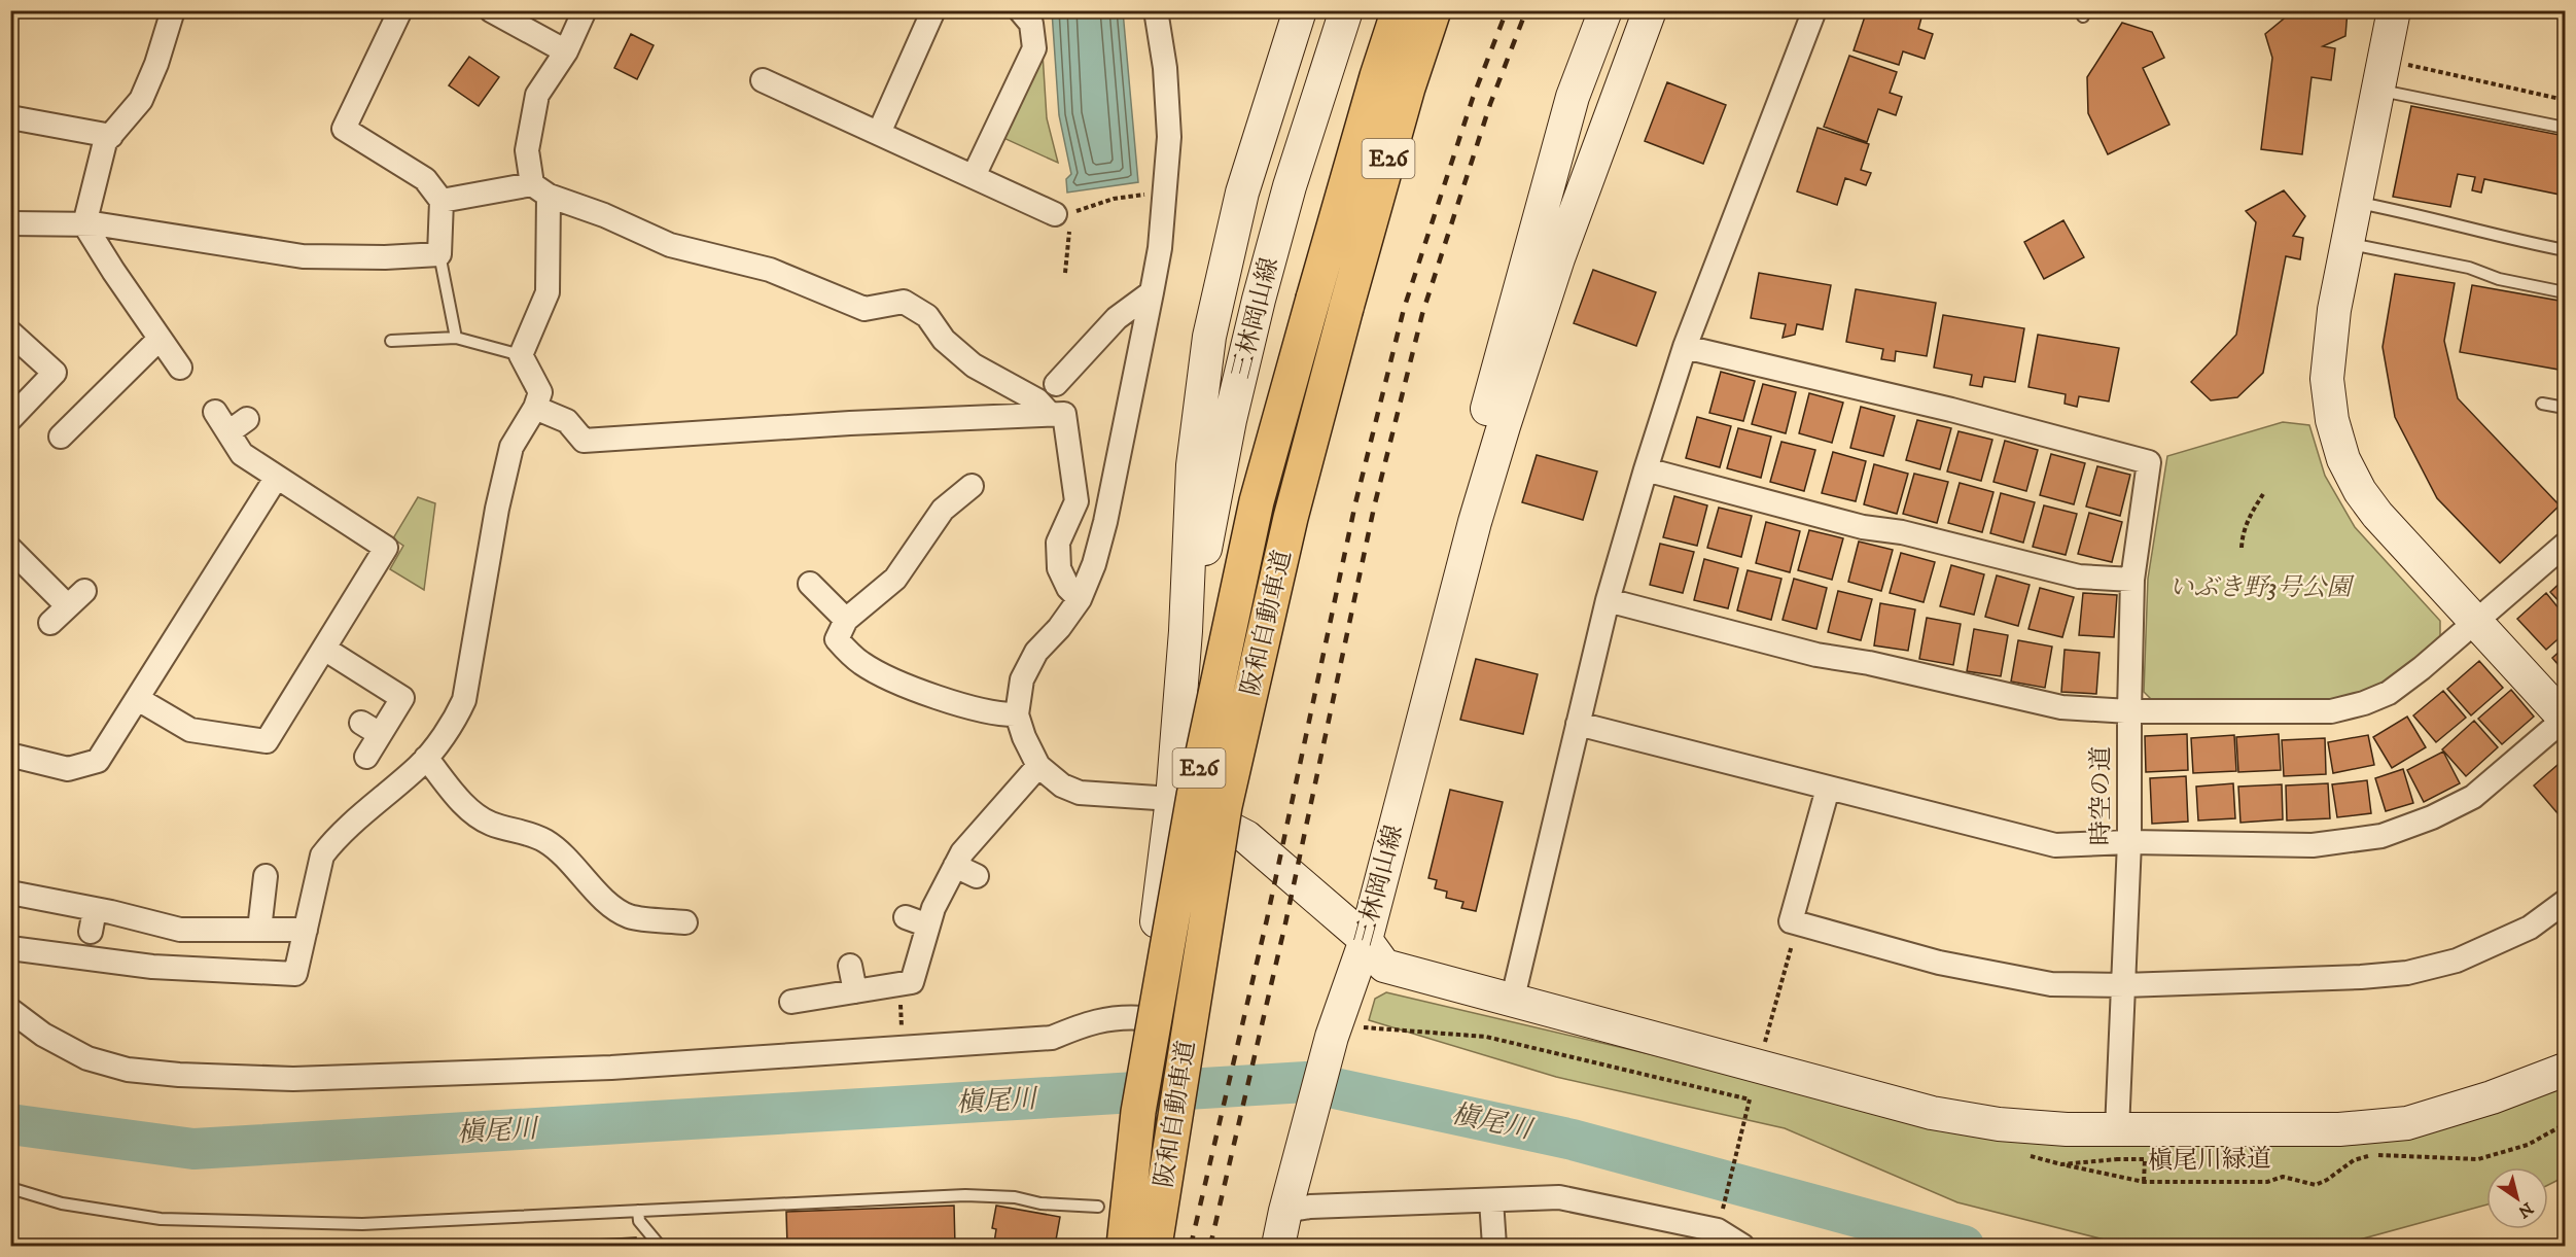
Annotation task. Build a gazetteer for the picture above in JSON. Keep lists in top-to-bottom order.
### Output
{
  "streets": {
    "highway": ["E26", "阪和自動車道"],
    "main road": ["三林岡山線"],
    "street": ["時空の道"],
    "path": ["槇尾川緑道"]
  },
  "water": ["槇尾川"],
  "parks": ["いぶき野3号公園"],
  "north": "bottom right"
}
